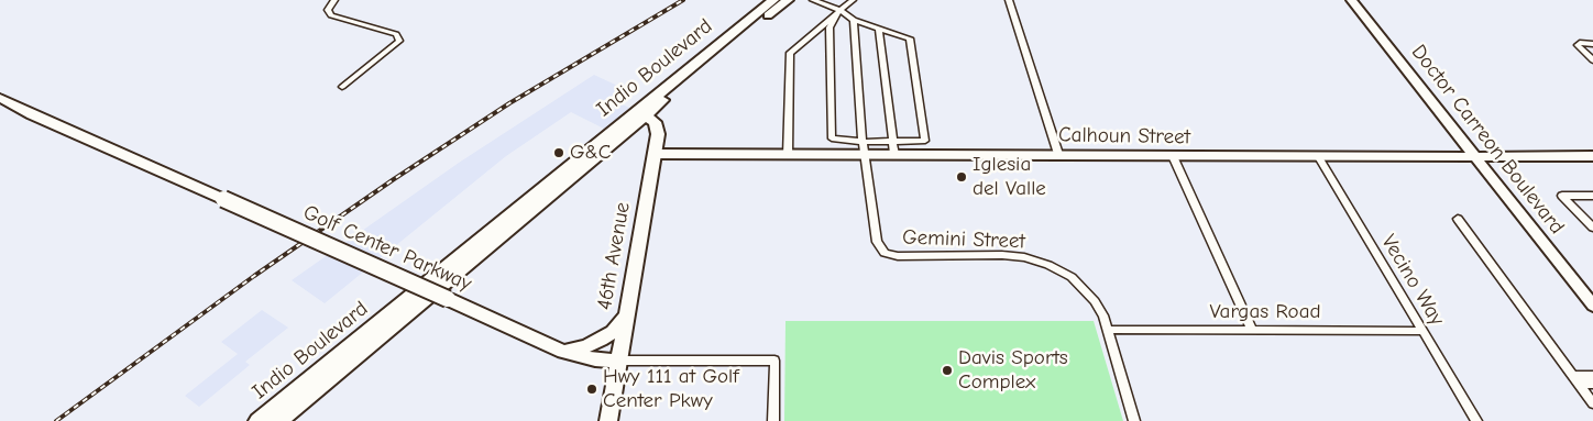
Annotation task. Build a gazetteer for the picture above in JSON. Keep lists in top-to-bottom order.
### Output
{
  "streets": {
    "main road": ["Indio Boulevard", "Golf Center Parkway", "46th Avenue"],
    "street": [
      "Calhoun Street",
      "Doctor Carreon Boulevard",
      "Gemini Street",
      "Vecino Way",
      "Vargas Road"
    ]
  },
  "crossings": [
    ["Indio Boulevard", "46th Avenue"],
    ["Calhoun Street", "Doctor Carreon Boulevard"],
    ["Calhoun Street", "Gemini Street"],
    ["Calhoun Street", "46th Avenue"],
    ["Calhoun Street", "Vecino Way"],
    ["Gemini Street", "Vargas Road"],
    ["Golf Center Parkway", "46th Avenue"],
    ["Vecino Way", "Vargas Road"]
  ],
  "places": [
    "G&C",
    "Iglesia del Valle",
    "Davis Sports Complex",
    "Hwy 111 at Golf Center Pkwy"
  ]
}
